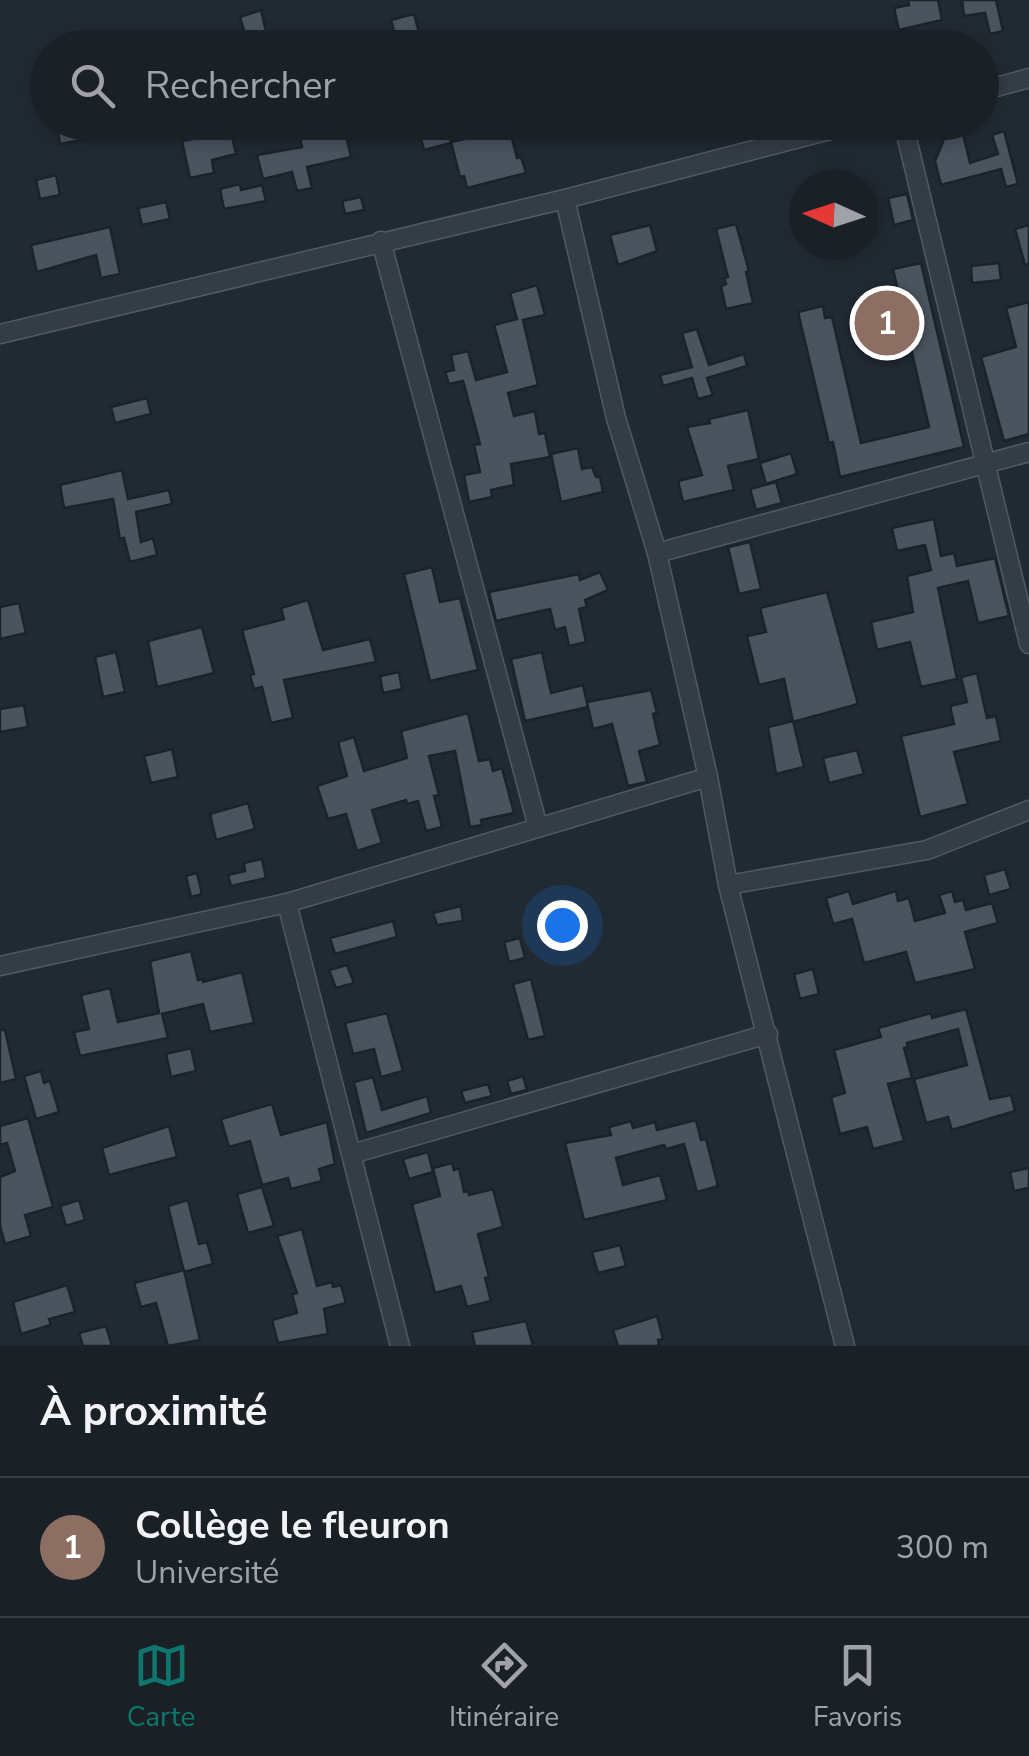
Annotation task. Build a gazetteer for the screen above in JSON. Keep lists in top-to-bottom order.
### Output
{
  "north": "left",
  "page": {
    "search": "Rechercher",
    "pins": "1",
    "heading": "À proximité",
    "list": [
      {
        "mark": "1",
        "name": "Collège le fleuron",
        "note": "Université",
        "value": "300 m"
      }
    ],
    "nav": ["Carte", "Itinéraire", "Favoris"]
  }
}
